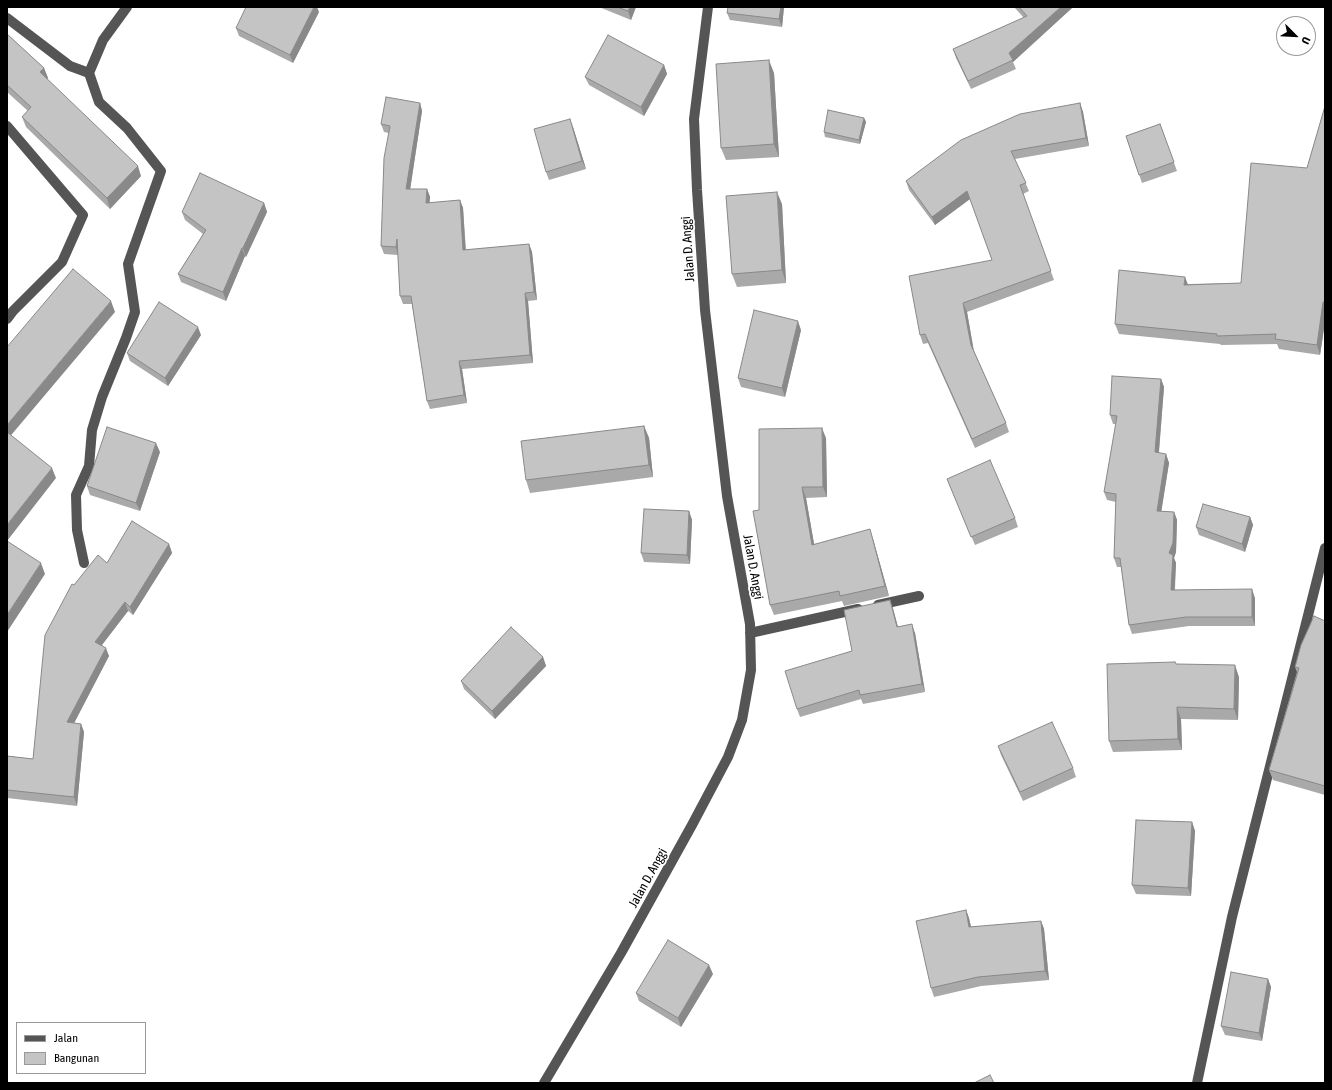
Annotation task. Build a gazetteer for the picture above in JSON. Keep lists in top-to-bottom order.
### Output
{
  "streets": {
    "street": ["Jalan D. Anggi"]
  },
  "legend": ["Jalan", "Bangunan"],
  "north": "bottom right"
}
